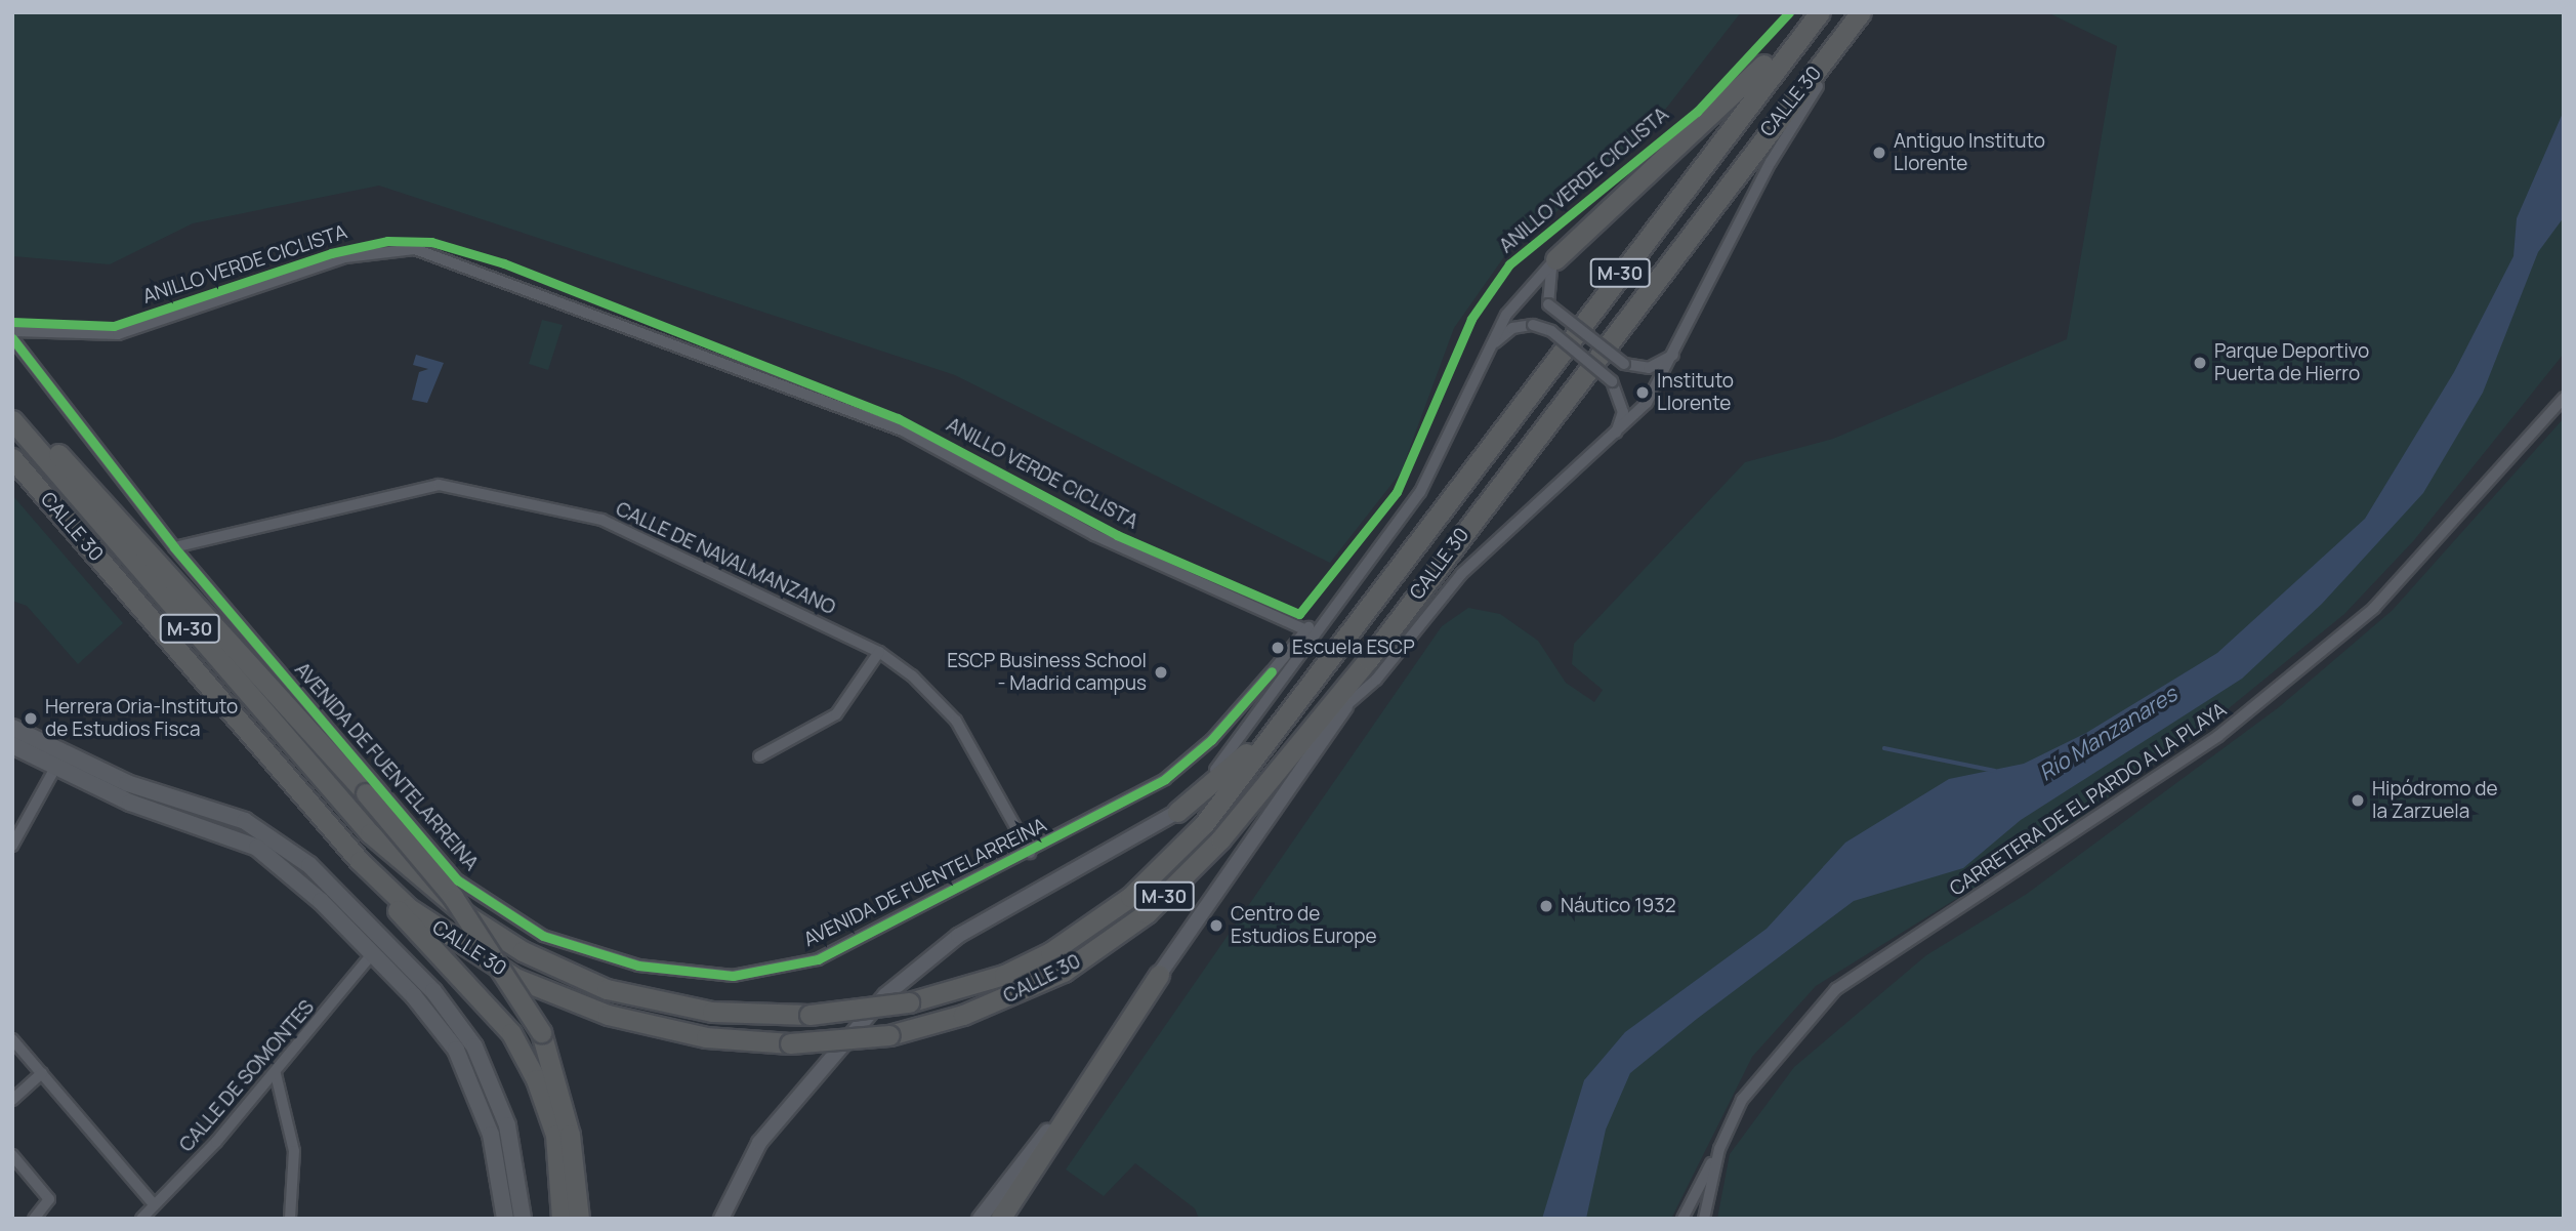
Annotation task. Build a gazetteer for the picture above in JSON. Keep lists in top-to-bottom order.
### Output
{
  "streets": {
    "highway": ["CALLE 30", "M-30"],
    "street": [
      "CALLE DE NAVALMANZANO",
      "AVENIDA DE FUENTELARREINA",
      "CARRETERA DE EL PARDO A LA PLAYA",
      "CALLE DE SOMONTES"
    ],
    "cycle path": ["ANILLO VERDE CICLISTA"]
  },
  "crossings": [
    ["CALLE DE NAVALMANZANO", "AVENIDA DE FUENTELARREINA"]
  ],
  "water": ["Río Manzanares"],
  "places": [
    "Antiguo Instituto Llorente",
    "Parque Deportivo Puerta de Hierro",
    "Instituto Llorente",
    "Escuela ESCP",
    "ESCP Business School - Madrid campus",
    "Herrera Oria-Instituto de Estudios Fisca",
    "Hipódromo de la Zarzuela",
    "Náutico 1932",
    "Centro de Estudios Europe"
  ]
}
